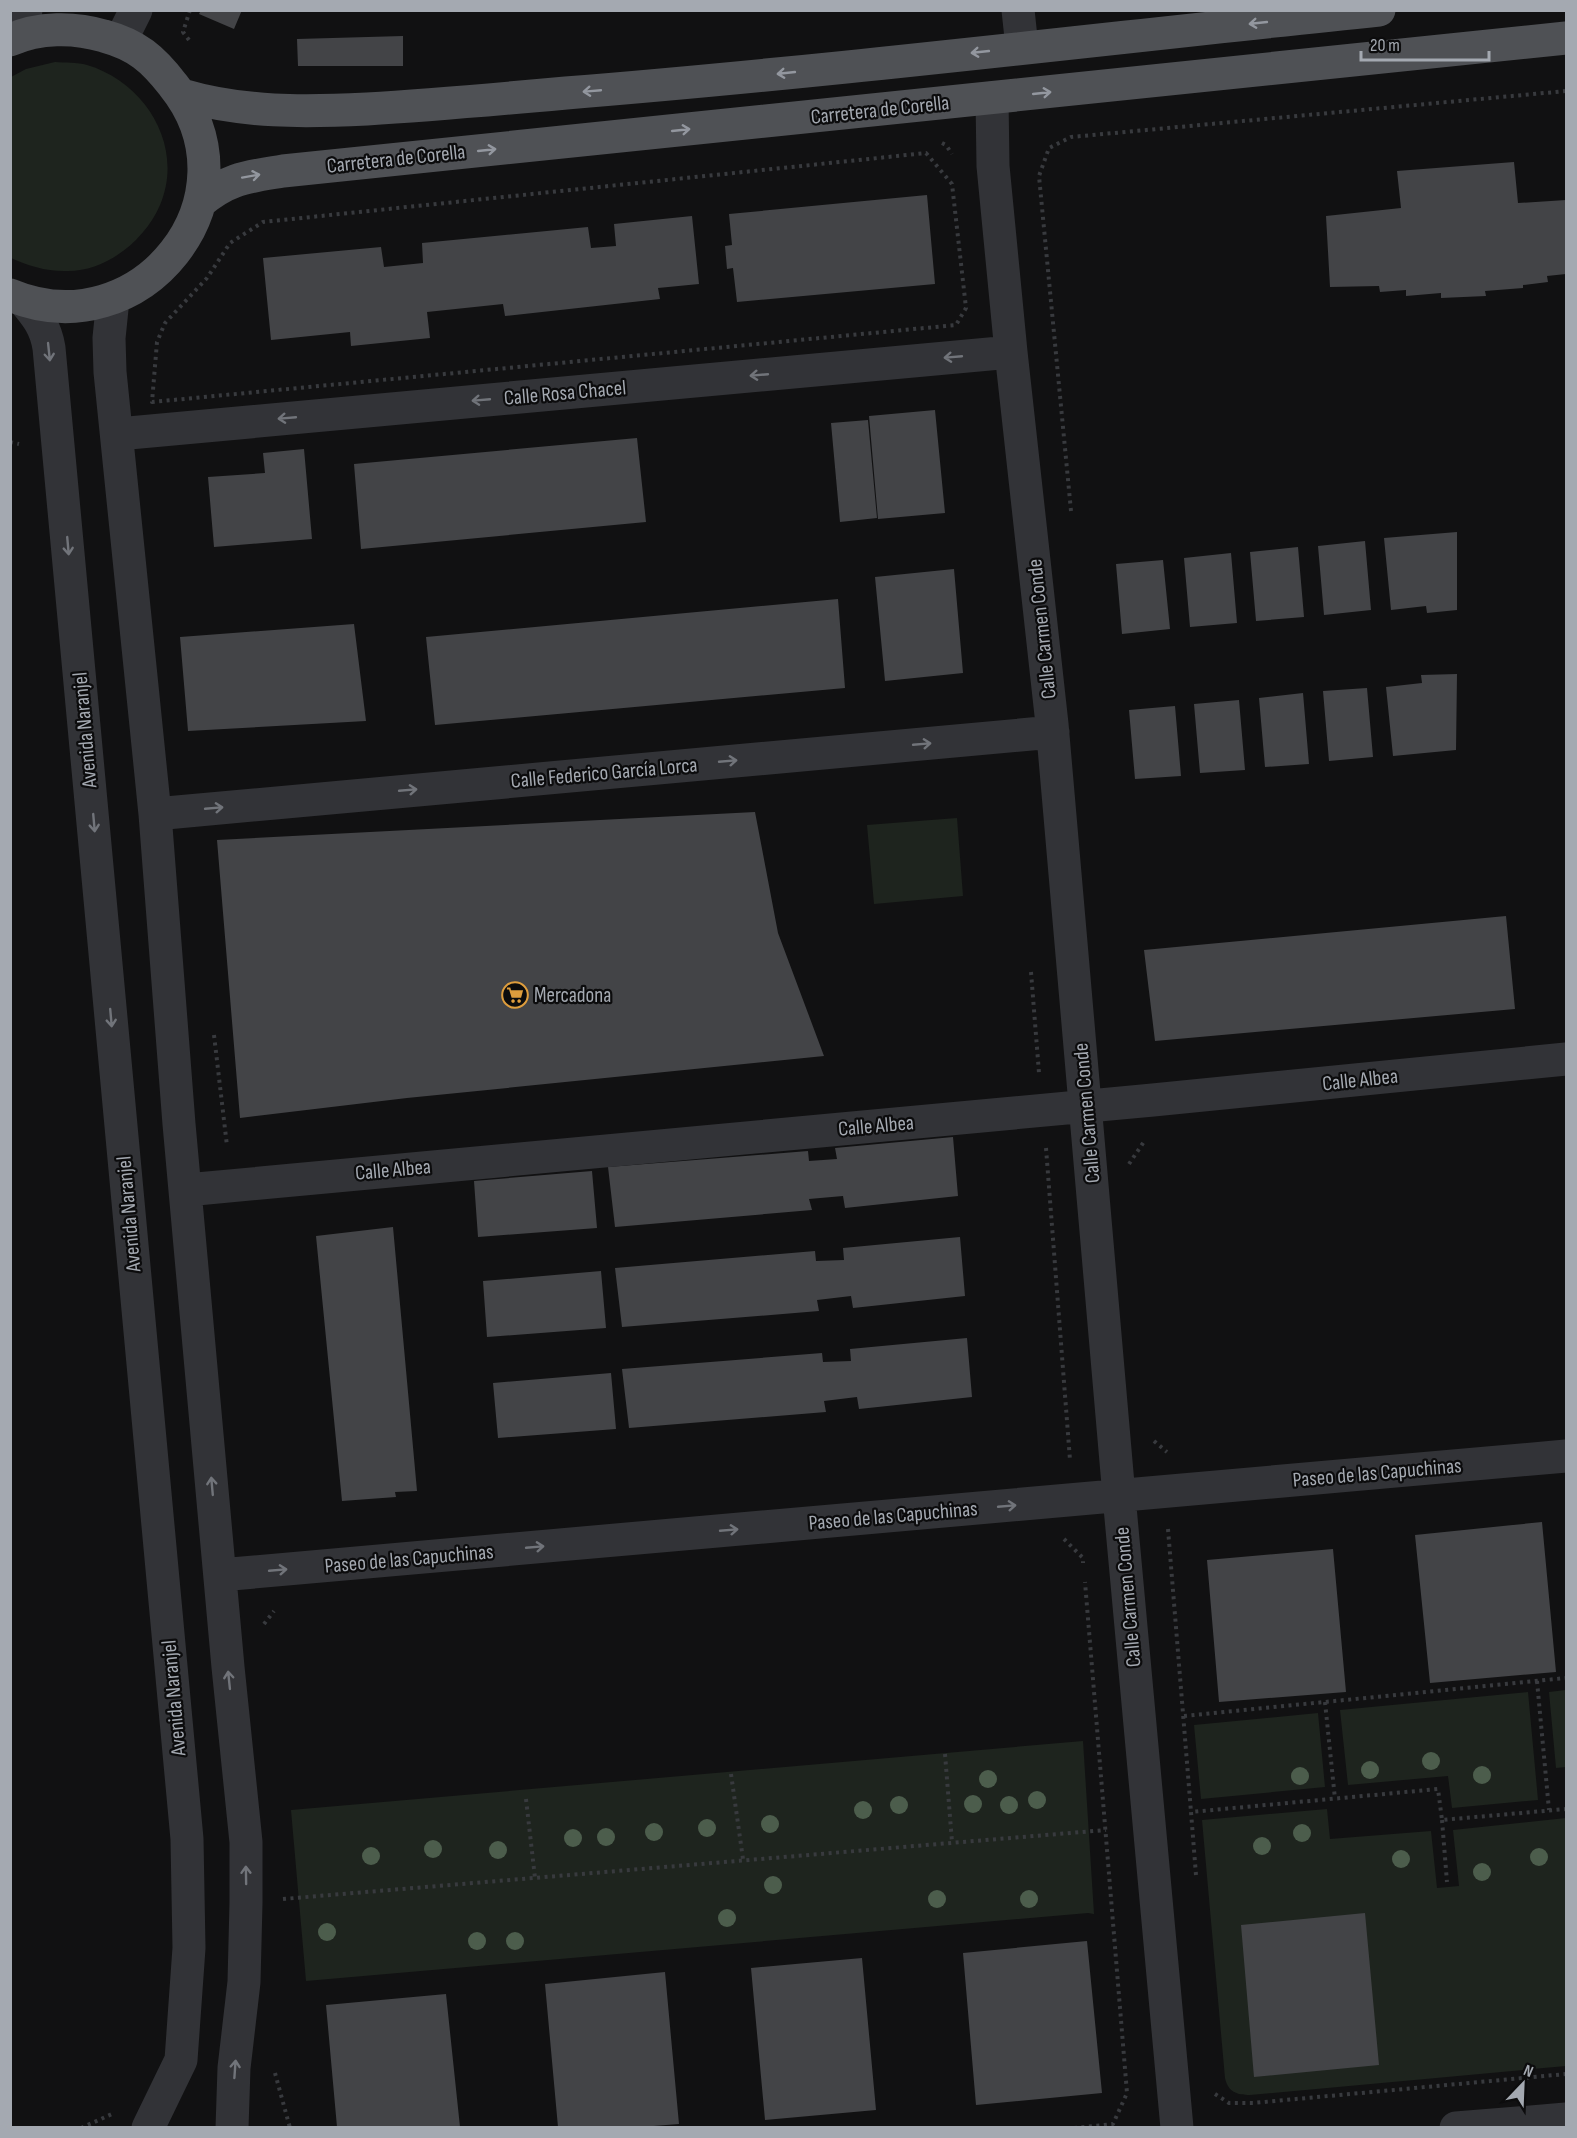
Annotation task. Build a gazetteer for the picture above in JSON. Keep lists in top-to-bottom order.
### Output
{
  "streets": {
    "main road": ["Carretera de Corella"],
    "street": [
      "Calle Rosa Chacel",
      "Calle Carmen Conde",
      "Avenida Naranjel",
      "Calle Federico García Lorca",
      "Calle Albea",
      "Paseo de las Capuchinas"
    ]
  },
  "crossings": [
    ["Carretera de Corella", "Calle Carmen Conde"],
    ["Calle Rosa Chacel", "Calle Carmen Conde"],
    ["Calle Carmen Conde", "Calle Federico García Lorca"],
    ["Calle Carmen Conde", "Calle Albea"],
    ["Calle Carmen Conde", "Paseo de las Capuchinas"]
  ],
  "one_way": ["Calle Rosa Chacel", "Calle Federico García Lorca", "Paseo de las Capuchinas"],
  "places": {
    "supermarket": ["Mercadona"]
  },
  "scale_bar": "20 m",
  "north": "top right"
}
